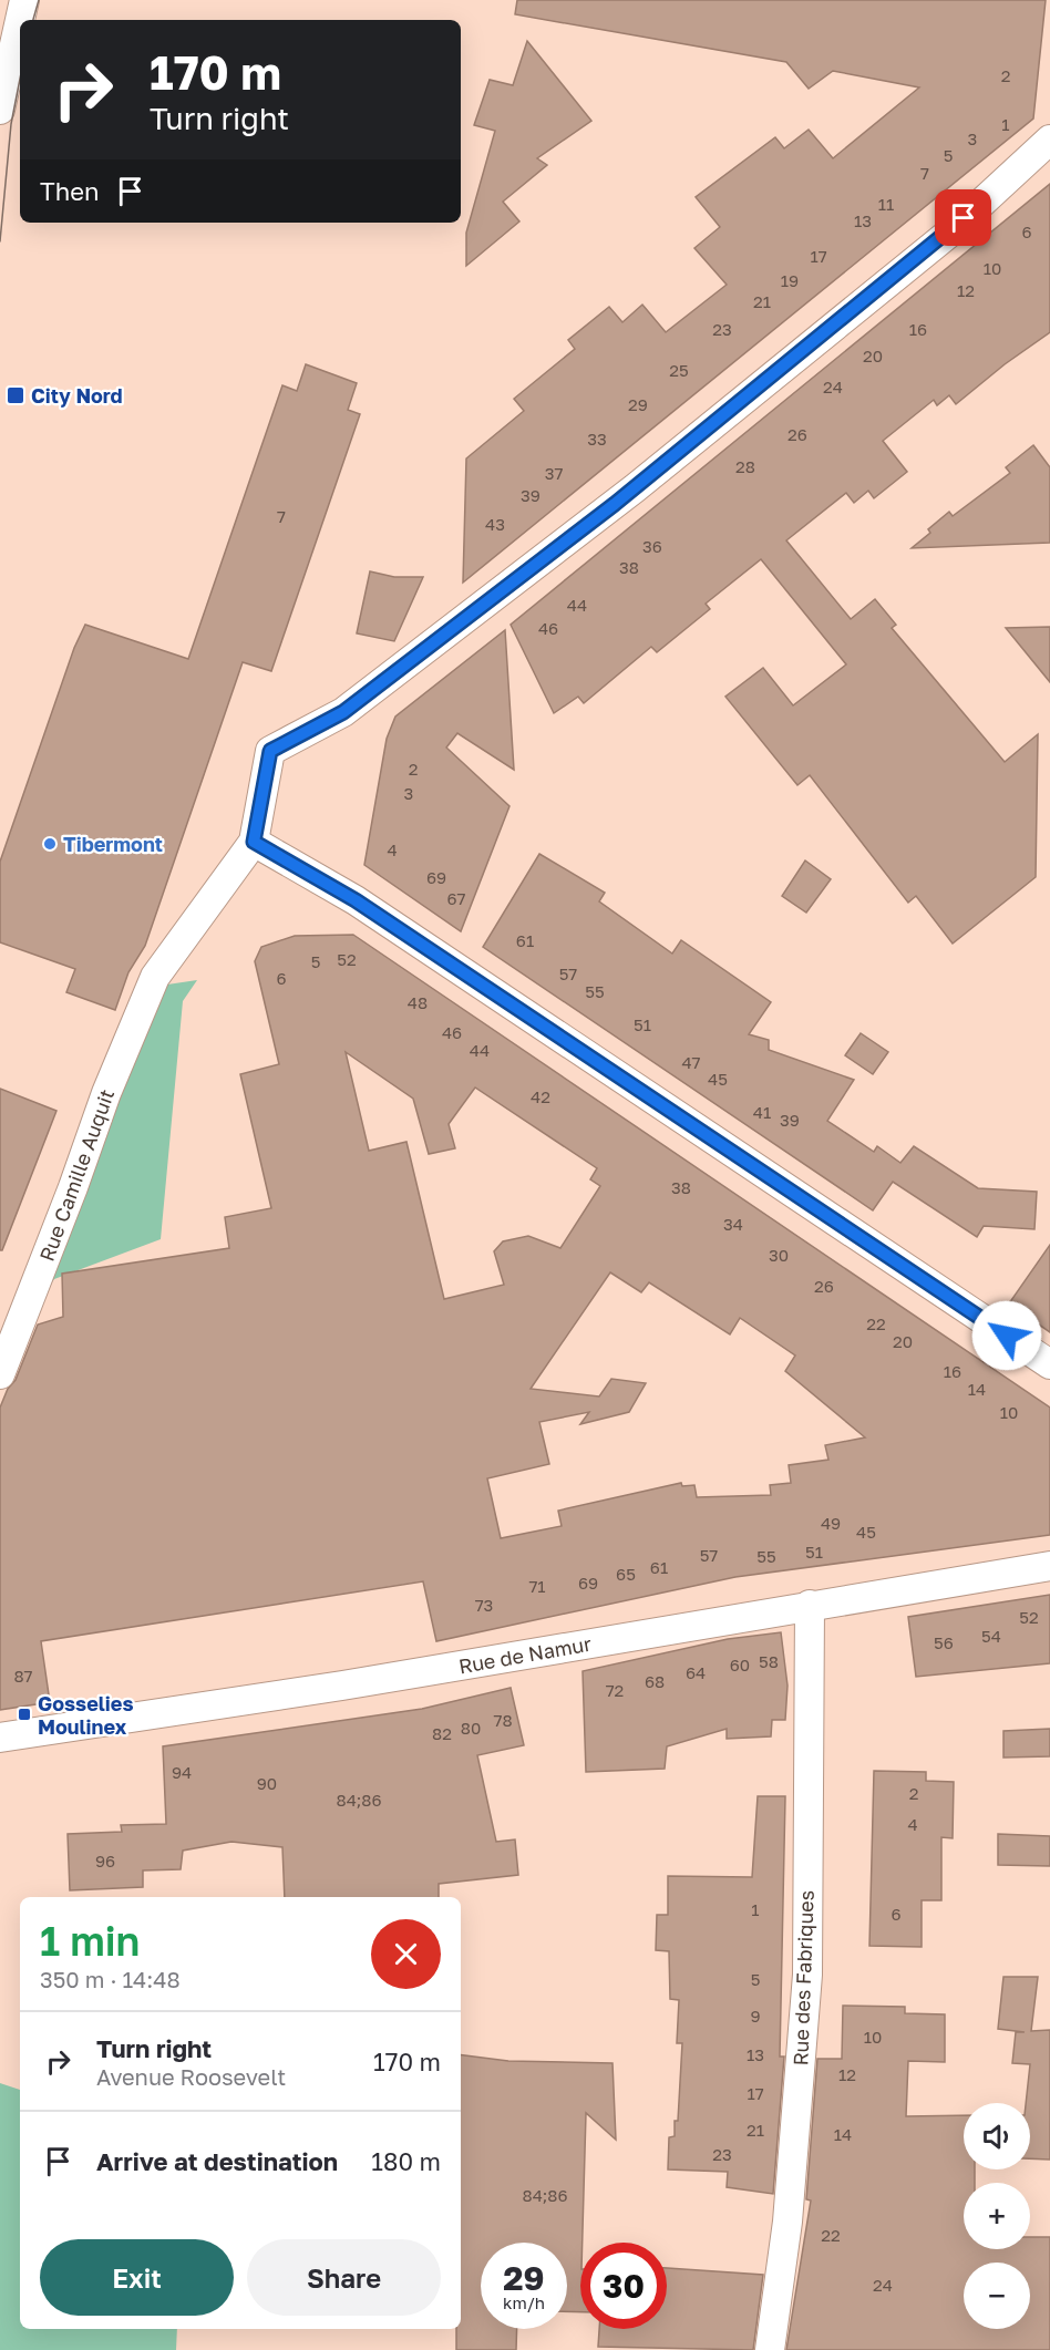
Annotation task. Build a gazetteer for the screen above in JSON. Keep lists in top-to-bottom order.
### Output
{
  "streets": {
    "street": ["Rue Camille Auquit", "Rue de Namur", "Rue des Fabriques"]
  },
  "crossings": [
    ["Rue de Namur", "Rue des Fabriques"]
  ],
  "places": {
    "transit": ["City Nord", "Gosselies Moulinex"],
    "other": ["Tibermont"]
  },
  "house_numbers": [
    "2",
    "1",
    "3",
    "5",
    "7",
    "11",
    "13",
    "6",
    "17",
    "10",
    "19",
    "12",
    "21",
    "23",
    "16",
    "20",
    "25",
    "24",
    "29",
    "26",
    "33",
    "28",
    "37",
    "39",
    "7",
    "43",
    "36",
    "38",
    "44",
    "46",
    "2",
    "3",
    "4",
    "69",
    "67",
    "61",
    "52",
    "5",
    "57",
    "6",
    "55",
    "48",
    "51",
    "46",
    "44",
    "47",
    "45",
    "42",
    "41",
    "39",
    "38",
    "34",
    "30",
    "26",
    "22",
    "20",
    "16",
    "14",
    "10",
    "49",
    "45",
    "51",
    "57",
    "55",
    "61",
    "65",
    "69",
    "71",
    "73",
    "52",
    "54",
    "56",
    "58",
    "60",
    "64",
    "87",
    "68",
    "72",
    "78",
    "80",
    "82",
    "94",
    "90",
    "2",
    "84;86",
    "4",
    "96",
    "1",
    "6",
    "5",
    "9",
    "10",
    "13",
    "12",
    "17",
    "21",
    "14",
    "23",
    "84;86",
    "22",
    "24"
  ],
  "page": {
    "turn": ["170 m", "Turn right"],
    "then": "Then",
    "heading": ["1 min", "350 m · 14:48"],
    "list": [
      {
        "name": "Turn right",
        "note": "Avenue Roosevelt",
        "value": "170 m"
      },
      {
        "name": "Arrive at destination",
        "value": "180 m"
      }
    ],
    "map_buttons": ["+", "−"],
    "buttons": ["Exit", "Share"],
    "speed": "29 km/h",
    "limit": "30"
  }
}
